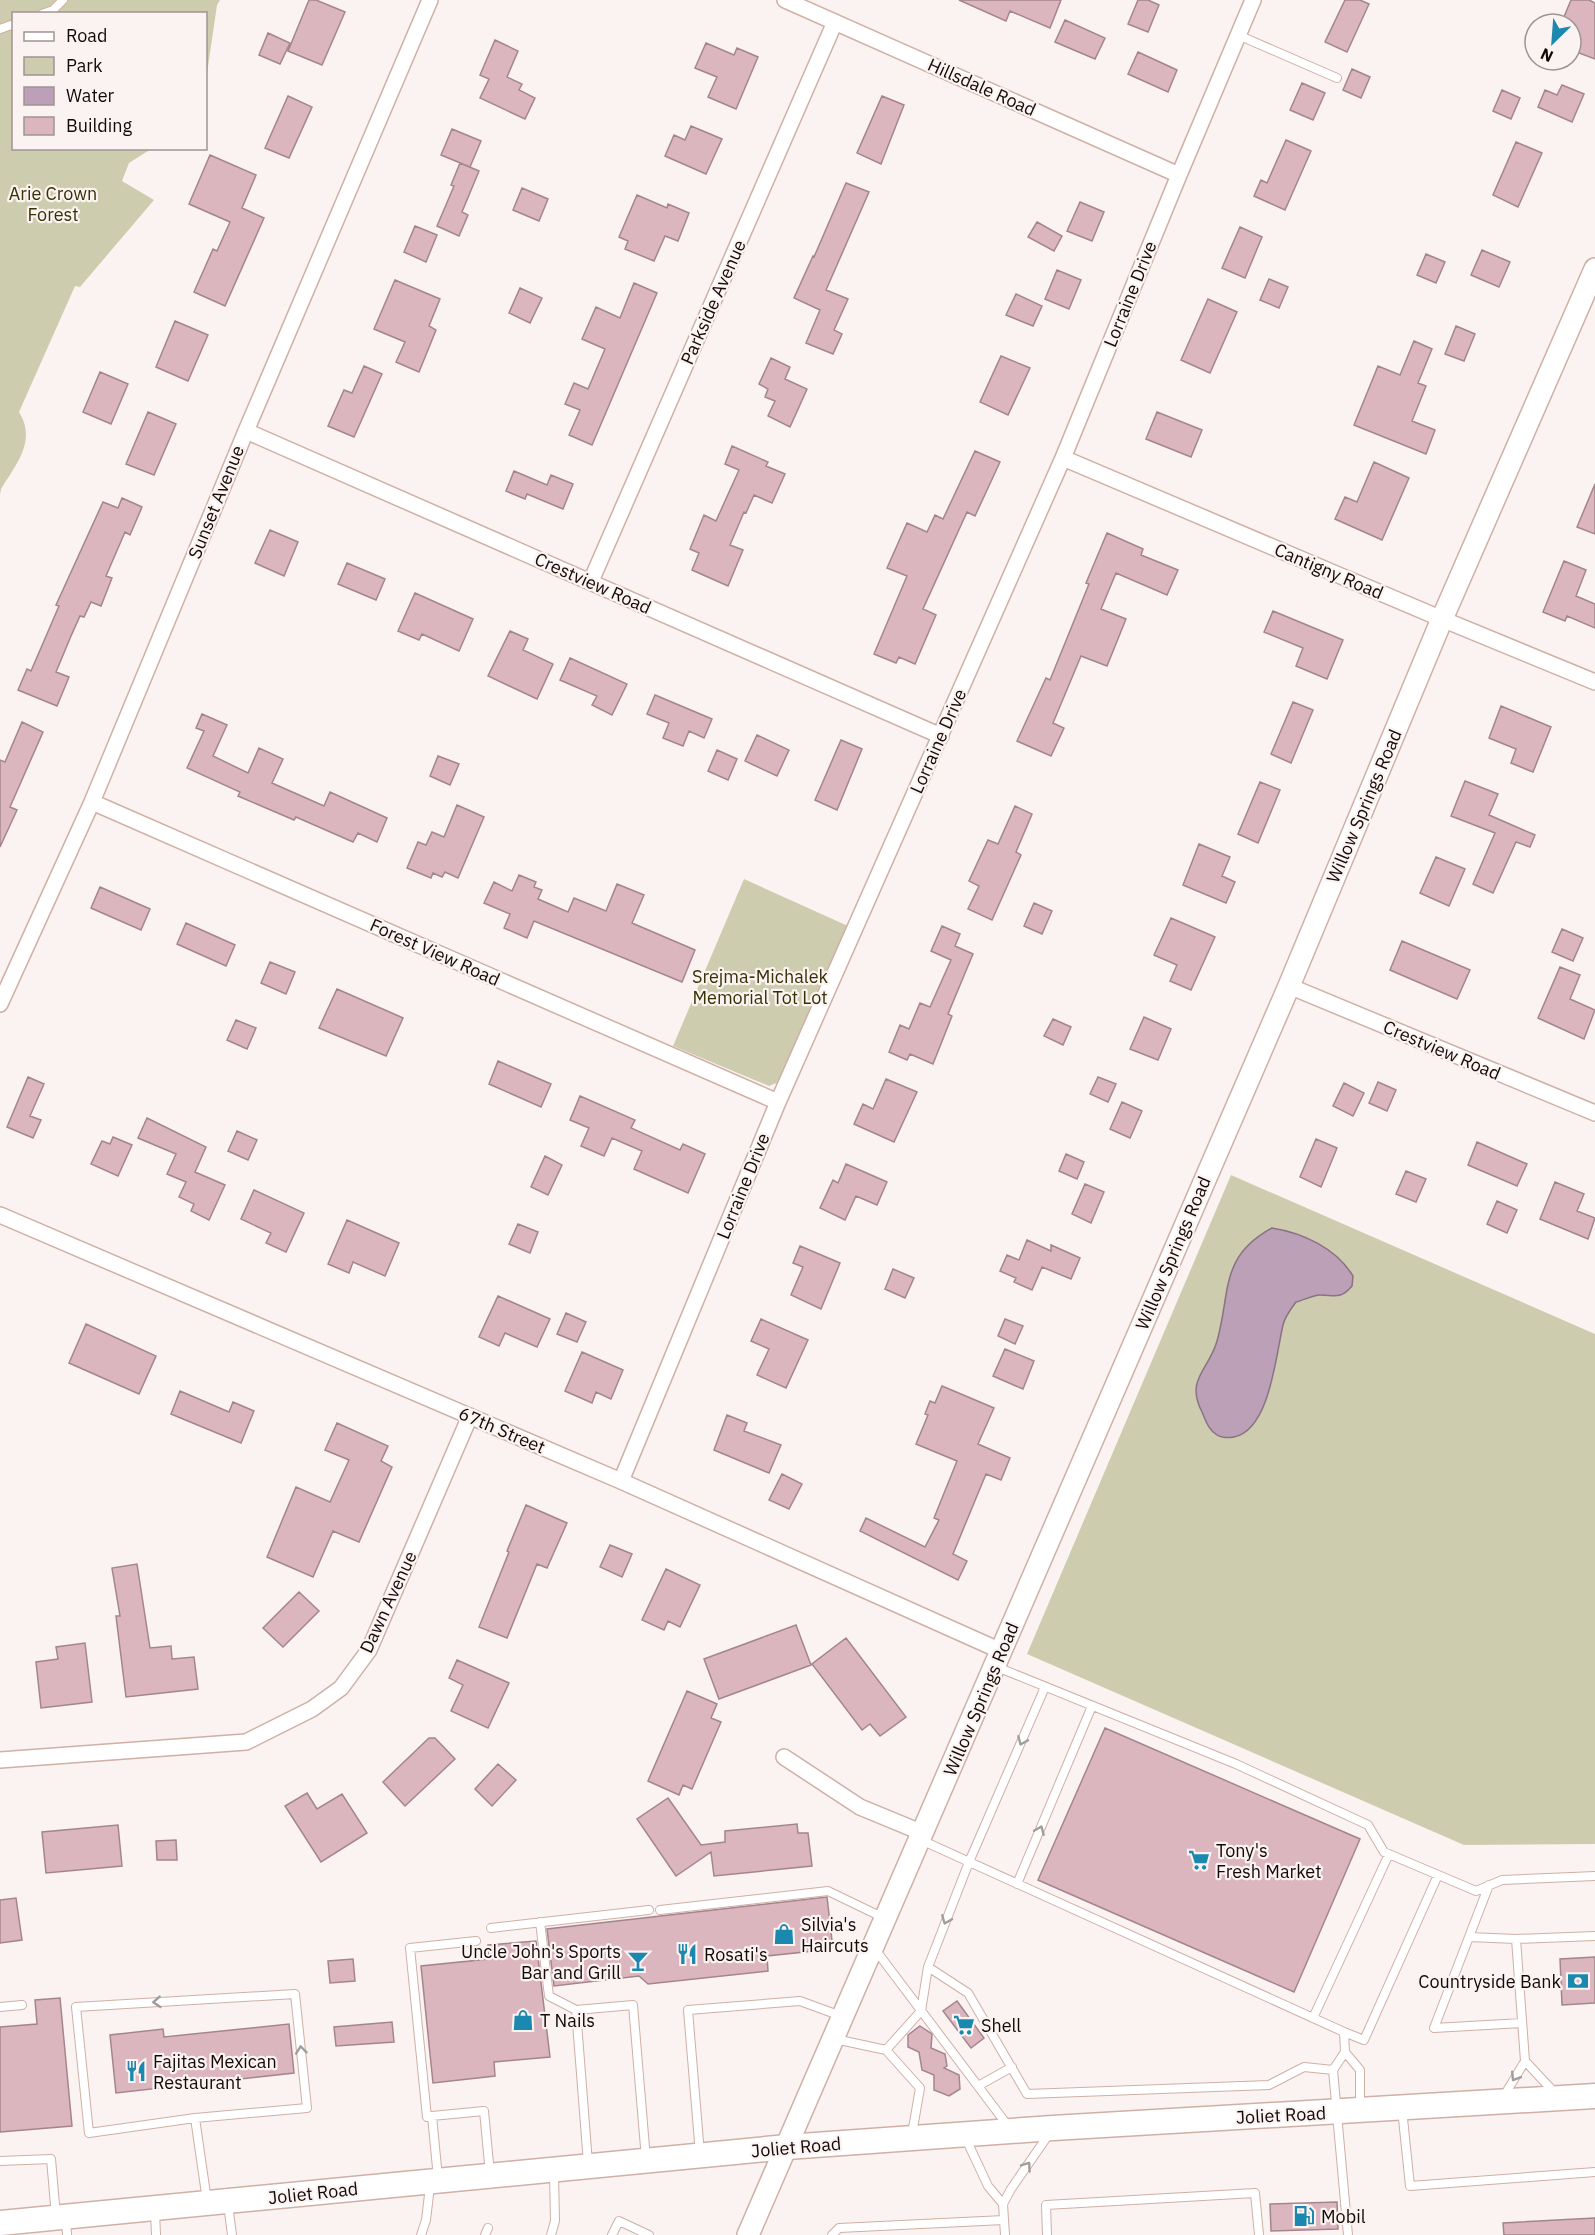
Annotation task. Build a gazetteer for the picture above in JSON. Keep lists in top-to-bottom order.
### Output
{
  "streets": {
    "main road": ["Willow Springs Road", "Joliet Road"],
    "street": [
      "Hillsdale Road",
      "Lorraine Drive",
      "Parkside Avenue",
      "Sunset Avenue",
      "Cantigny Road",
      "Crestview Road",
      "Forest View Road",
      "67th Street",
      "Dawn Avenue"
    ]
  },
  "crossings": [
    ["Hillsdale Road", "Lorraine Drive"],
    ["Hillsdale Road", "Parkside Avenue"],
    ["Lorraine Drive", "Cantigny Road"],
    ["Lorraine Drive", "Crestview Road"],
    ["Lorraine Drive", "Forest View Road"],
    ["Lorraine Drive", "67th Street"],
    ["Parkside Avenue", "Crestview Road"],
    ["Sunset Avenue", "Crestview Road"],
    ["Sunset Avenue", "Forest View Road"],
    ["Cantigny Road", "Willow Springs Road"],
    ["Crestview Road", "Willow Springs Road"],
    ["Willow Springs Road", "67th Street"],
    ["Willow Springs Road", "Joliet Road"],
    ["67th Street", "Dawn Avenue"]
  ],
  "parks": ["Arie Crown Forest", "Srejma-Michalek Memorial Tot Lot"],
  "places": {
    "supermarket": ["Tony's Fresh Market", "Shell"],
    "shop": ["Silvia's Haircuts", "T Nails"],
    "restaurant": ["Rosati's", "Fajitas Mexican Restaurant"],
    "bar": ["Uncle John's Sports Bar and Grill"],
    "bank": ["Countryside Bank"],
    "fuel station": ["Mobil"]
  },
  "legend": [
    "Road",
    "Park",
    "Water",
    "Building"
  ],
  "north": "bottom left"
}
